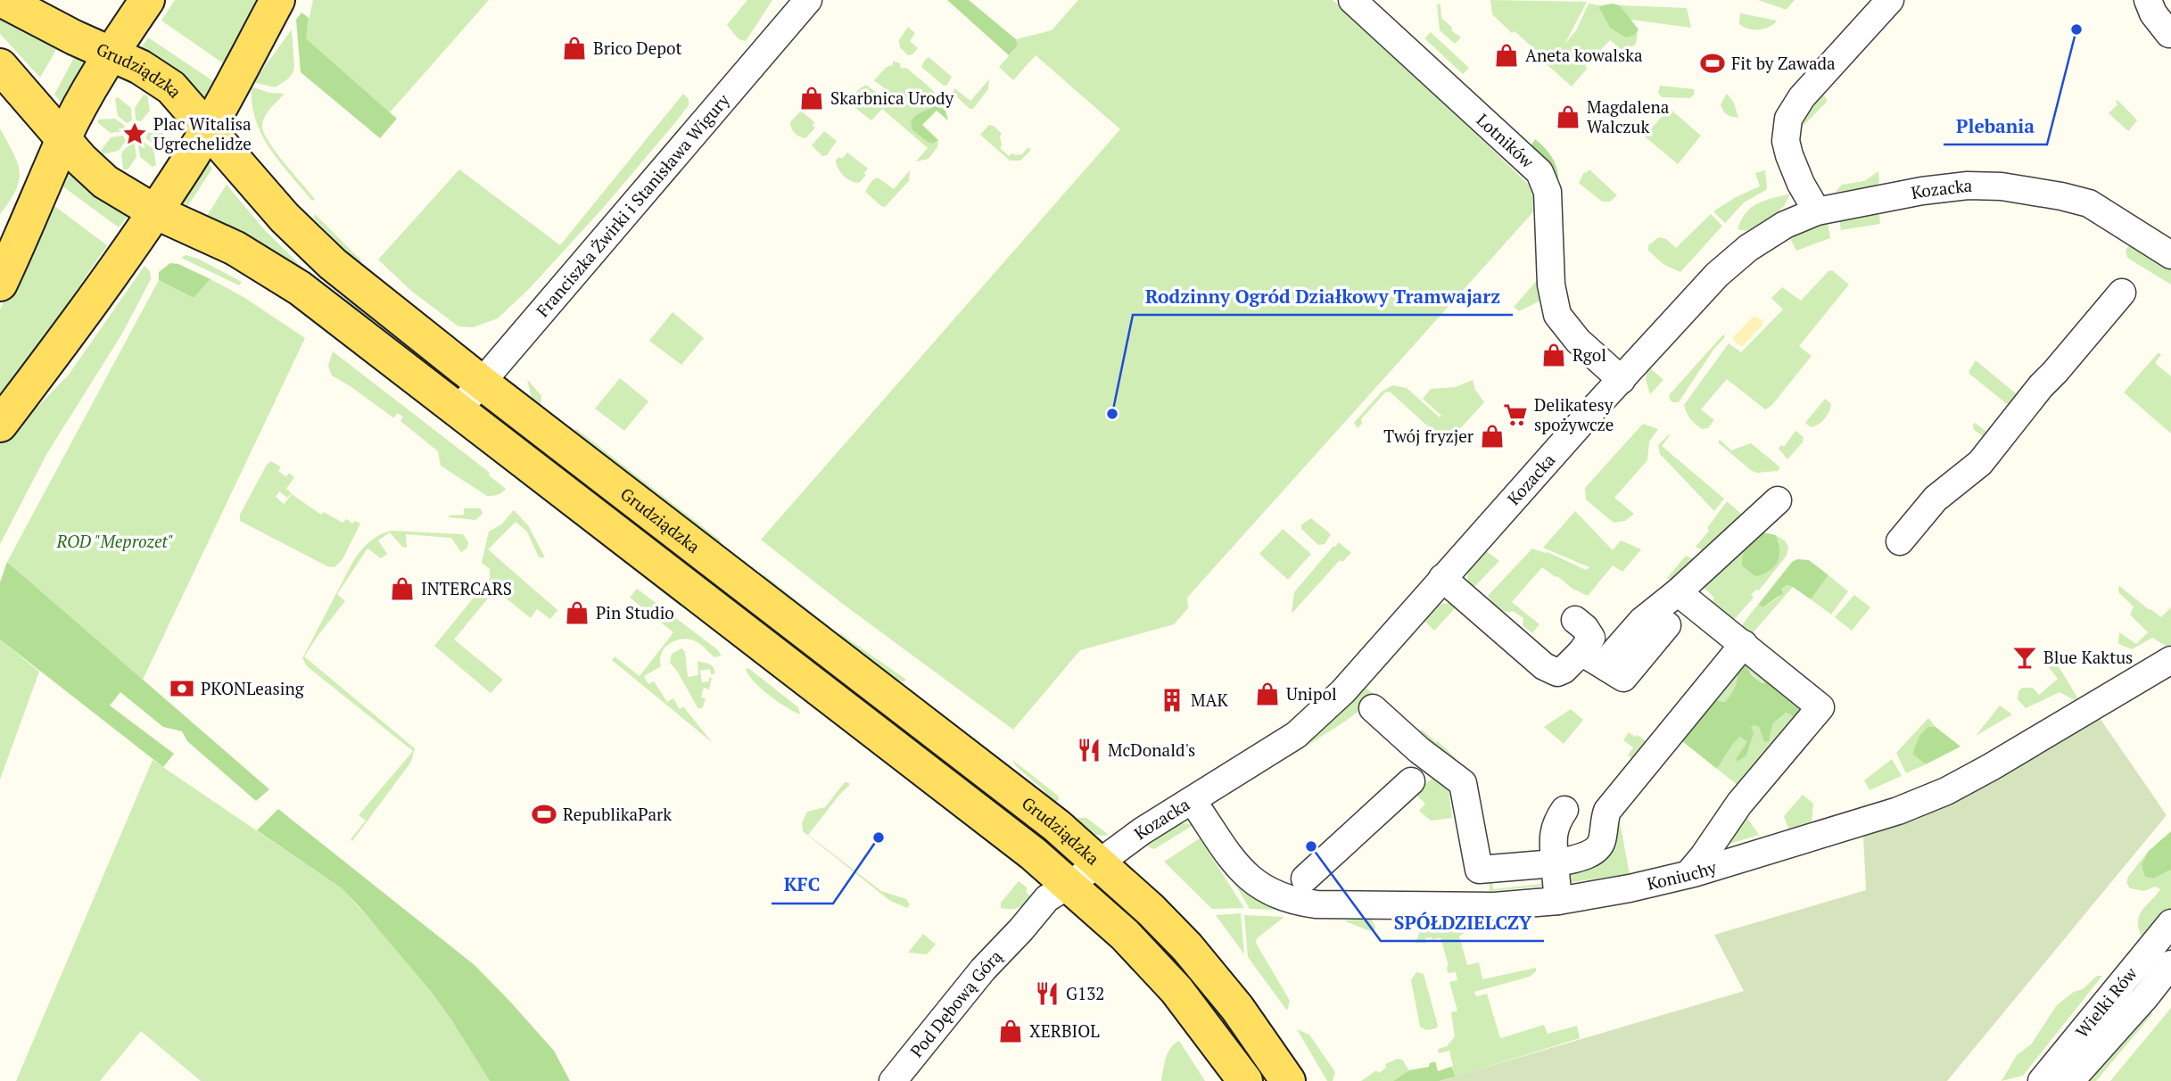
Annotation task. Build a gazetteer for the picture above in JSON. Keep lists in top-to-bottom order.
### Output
{
  "streets": {
    "main road": ["Grudziądzka"],
    "street": [
      "Lotników",
      "Kozacka",
      "Franciszka Żwirki i Stanisława Wigury",
      "Koniuchy",
      "Wielki Rów",
      "Pod Dębową Górą"
    ]
  },
  "crossings": [
    ["Grudziądzka", "Kozacka"],
    ["Grudziądzka", "Franciszka Żwirki i Stanisława Wigury"],
    ["Grudziądzka", "Pod Dębową Górą"],
    ["Lotników", "Kozacka"],
    ["Kozacka", "Koniuchy"],
    ["Kozacka", "Pod Dębową Górą"]
  ],
  "parks": ["ROD \"Meprozet\""],
  "places": {
    "other": [
      "Plebania",
      "Rodzinny Ogród Działkowy Tramwajarz",
      "KFC",
      "SPÓŁDZIELCZY"
    ],
    "shop": [
      "Brico Depot",
      "Aneta kowalska",
      "Skarbnica Urody",
      "Magdalena Walczuk",
      "Rgol",
      "Twój fryzjer",
      "INTERCARS",
      "Pin Studio",
      "Unipol",
      "XERBIOL"
    ],
    "sports": ["Fit by Zawada", "RepublikaPark"],
    "place": ["Plac Witalisa Ugrechelidze"],
    "supermarket": ["Delikatesy spożywcze"],
    "bar": ["Blue Kaktus"],
    "bank": ["PKONLeasing"],
    "building": ["MAK"],
    "restaurant": ["McDonald's", "G132"]
  }
}
